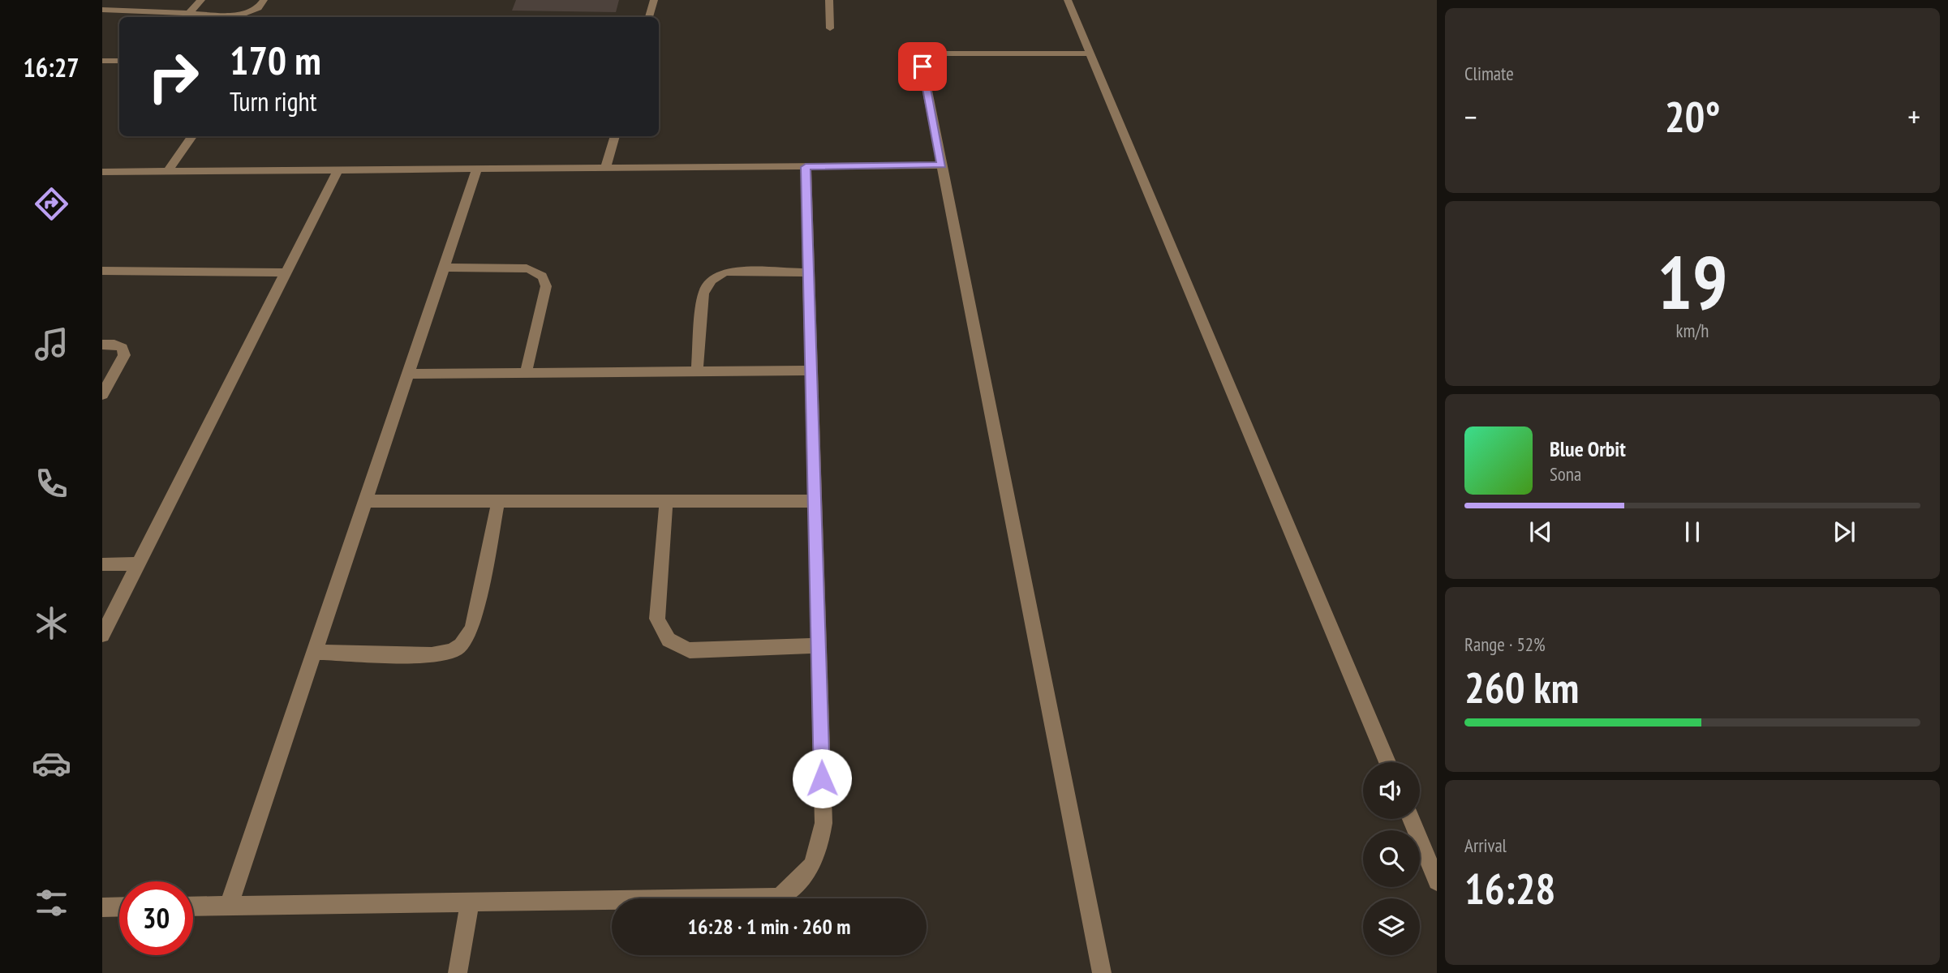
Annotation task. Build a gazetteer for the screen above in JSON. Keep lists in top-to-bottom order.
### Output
{
  "page": {
    "tabs": "16:27",
    "tile": [
      "Climate",
      ["19", "km/h"],
      ["Range · 52%", "260 km"],
      ["Arrival", "16:28"]
    ],
    "turn": ["170 m", "Turn right"],
    "heat": ["−", "20°", "+"],
    "song": ["Blue Orbit", "Sona"],
    "limit": "30",
    "trip": "16:28 · 1 min · 260 m"
  }
}
